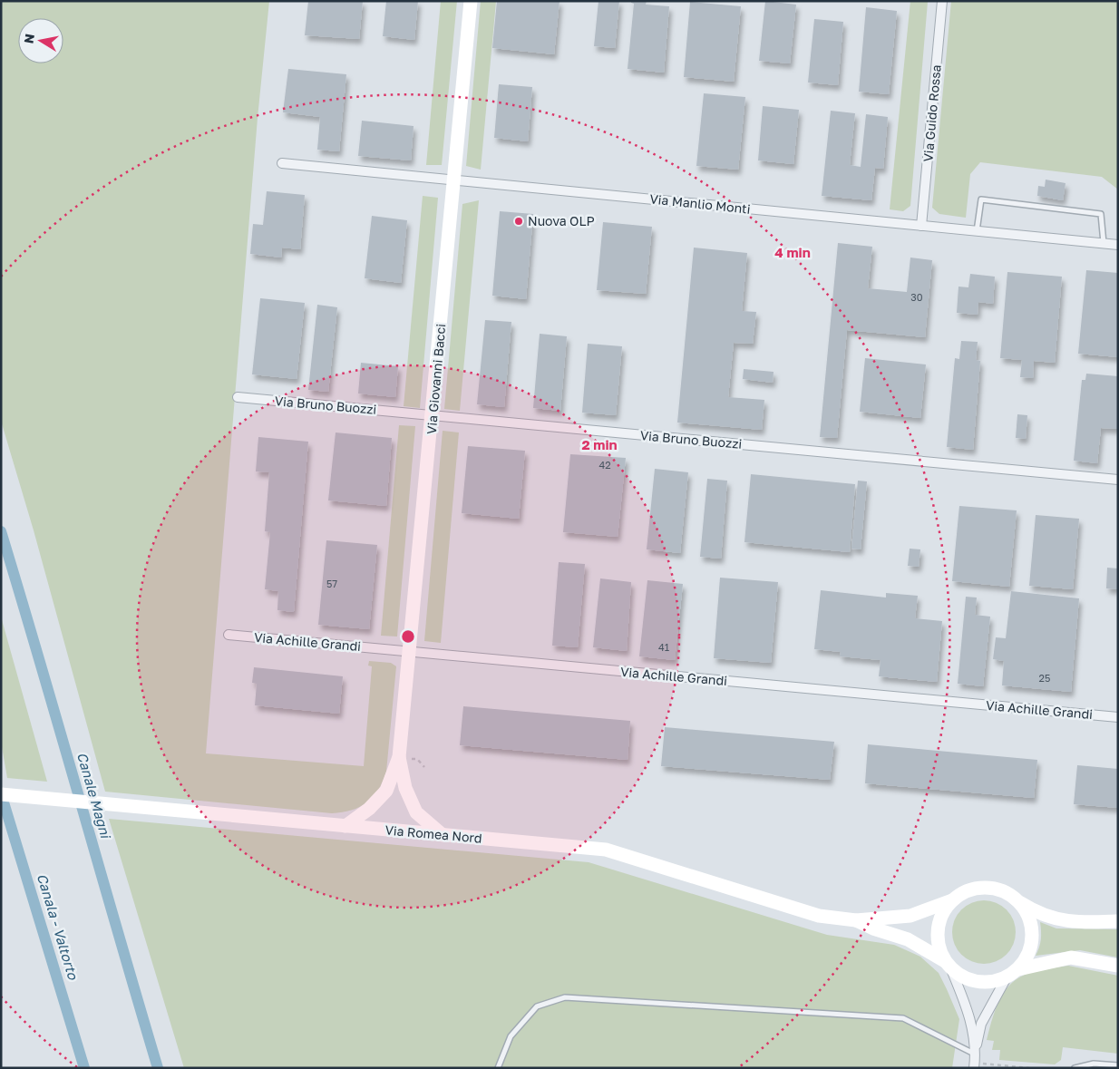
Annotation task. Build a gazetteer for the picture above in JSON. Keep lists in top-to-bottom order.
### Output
{
  "streets": {
    "main road": ["Via Giovanni Bacci", "Via Romea Nord"],
    "street": [
      "Via Guido Rossa",
      "Via Manlio Monti",
      "Via Bruno Buozzi",
      "Via Achille Grandi"
    ]
  },
  "crossings": [
    ["Via Guido Rossa", "Via Manlio Monti"],
    ["Via Manlio Monti", "Via Giovanni Bacci"],
    ["Via Giovanni Bacci", "Via Bruno Buozzi"],
    ["Via Giovanni Bacci", "Via Achille Grandi"],
    ["Via Giovanni Bacci", "Via Romea Nord"]
  ],
  "water": ["Canale Magni", "Canala - Valtorto"],
  "places": ["Nuova OLP"],
  "house_numbers": [
    "30",
    "42",
    "57",
    "41",
    "25"
  ],
  "north": "left",
  "rings": ["4 min", "2 min"]
}
